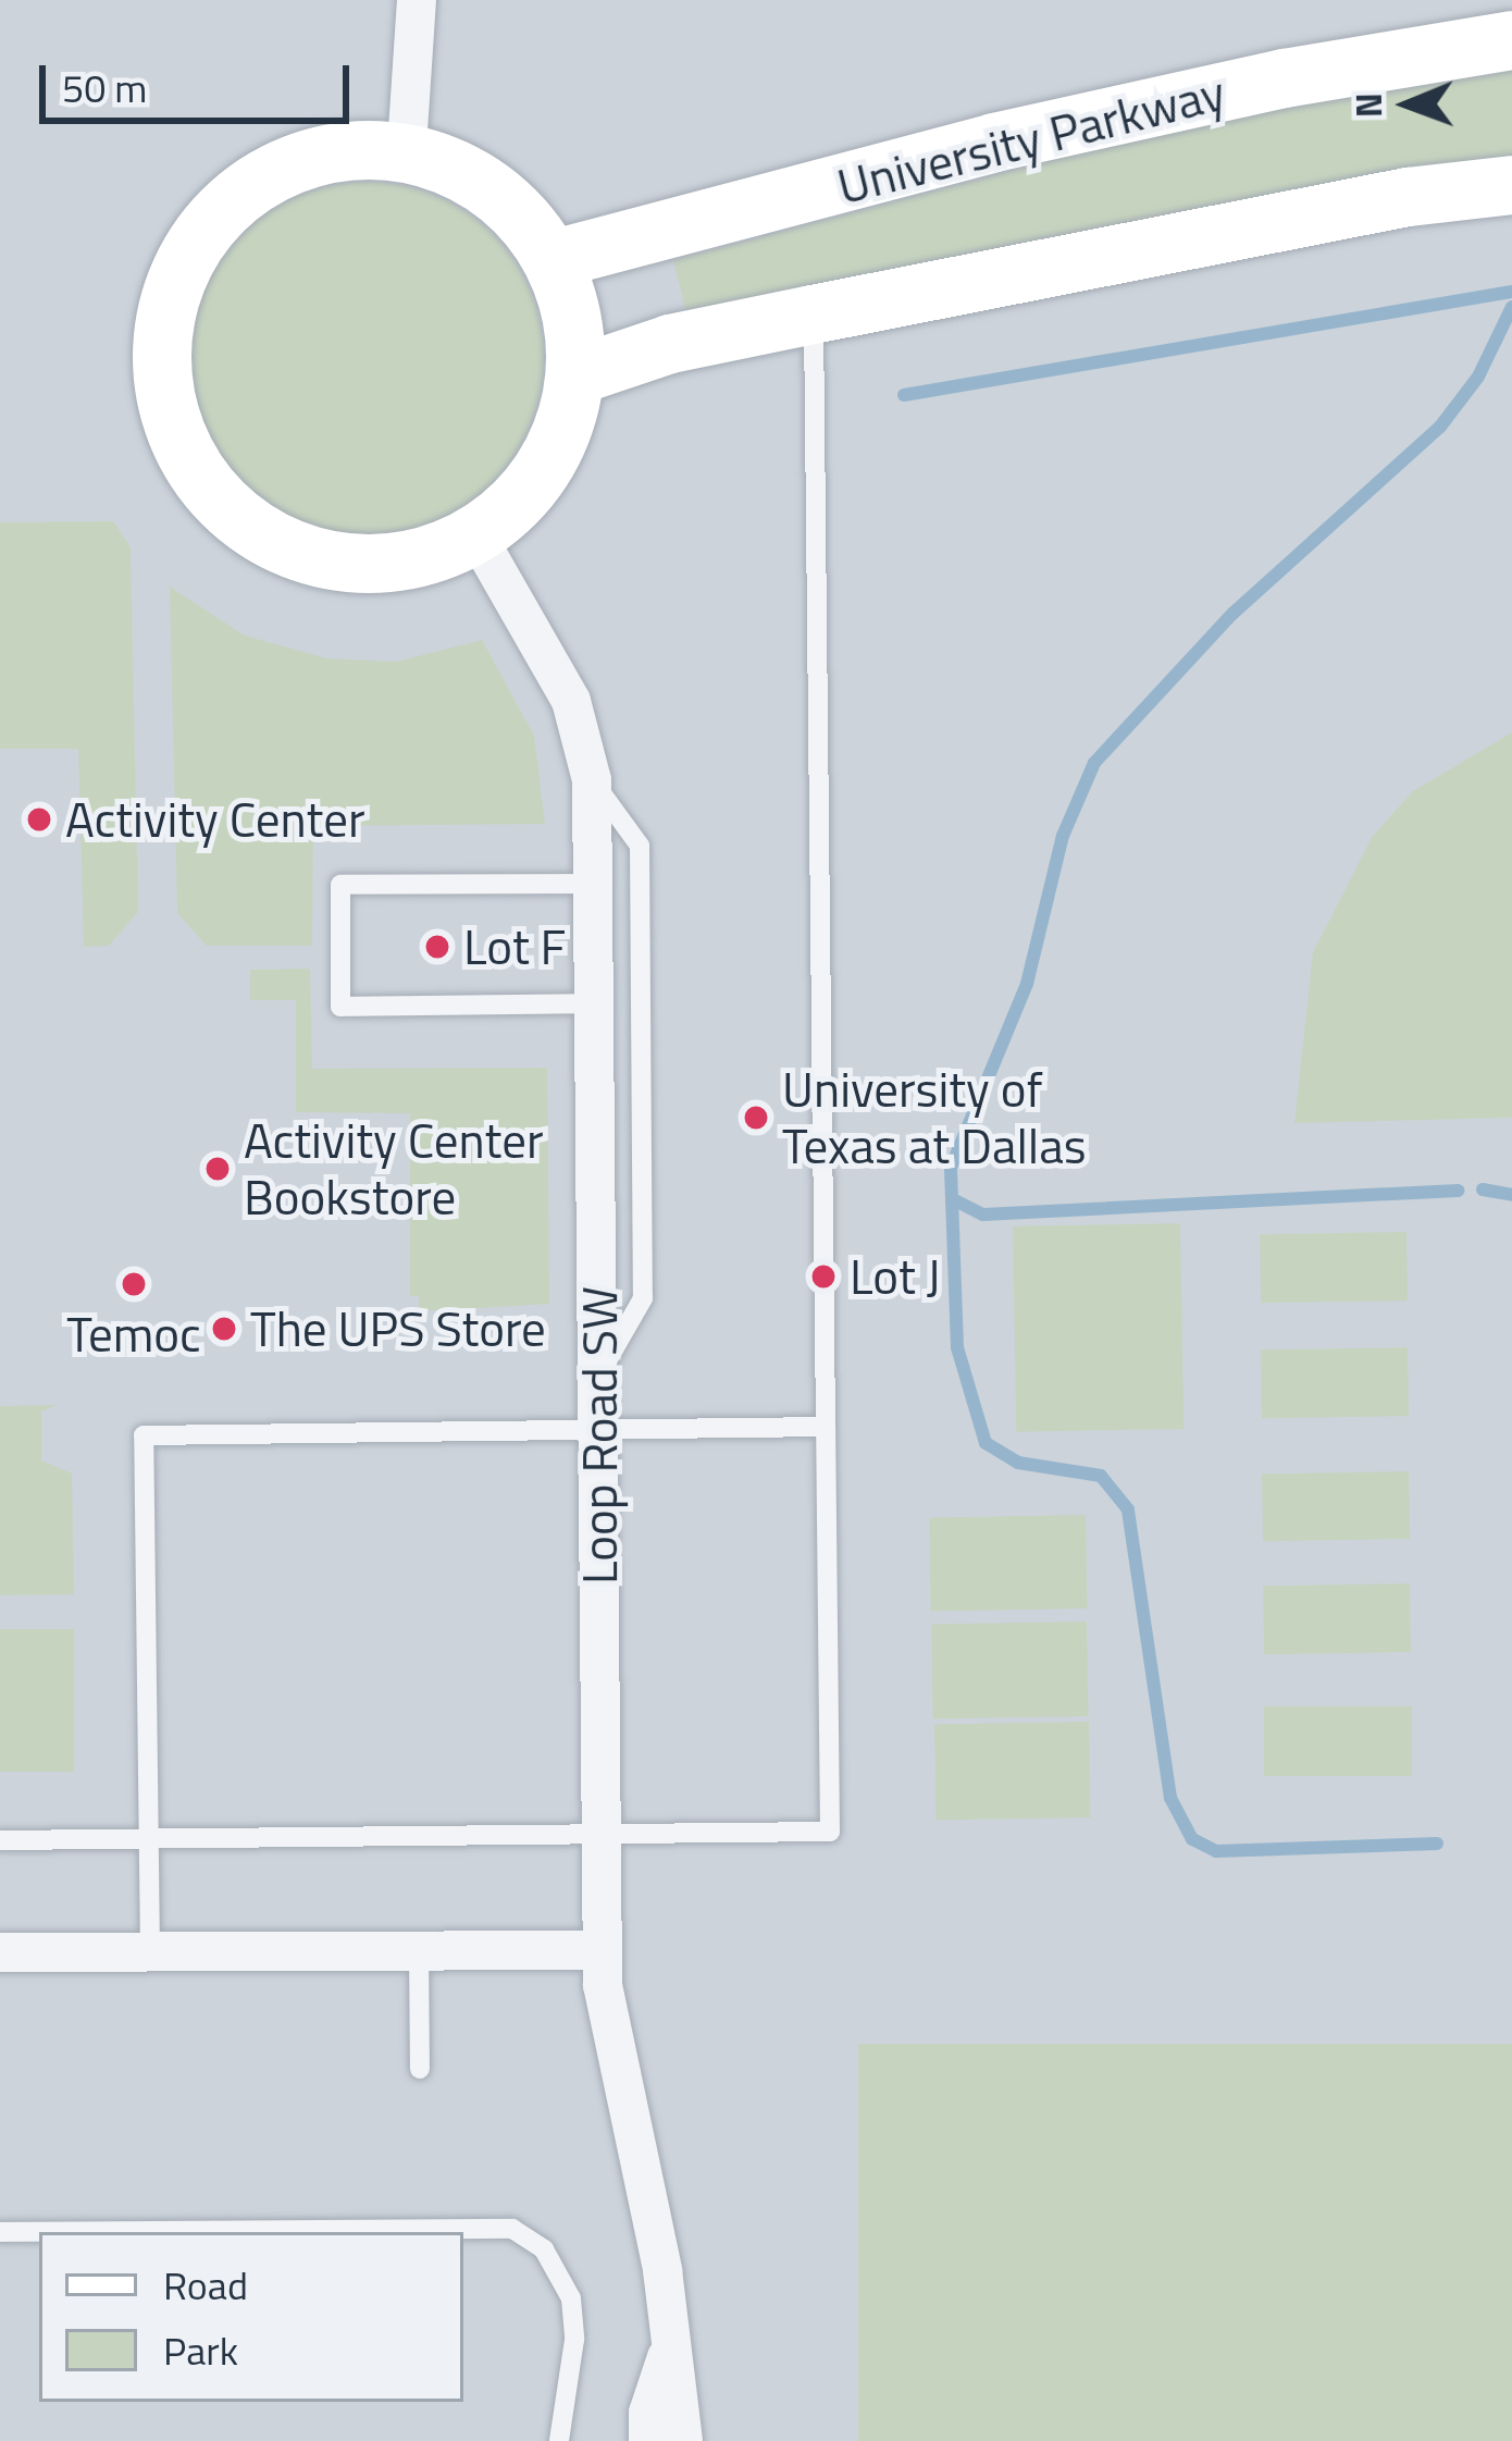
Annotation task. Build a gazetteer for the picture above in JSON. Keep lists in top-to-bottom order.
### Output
{
  "streets": {
    "street": ["University Parkway", "Loop Road SW"]
  },
  "crossings": [
    ["University Parkway", "Loop Road SW"]
  ],
  "places": [
    "Activity Center",
    "Lot F",
    "University of Texas at Dallas",
    "Activity Center Bookstore",
    "Lot J",
    "Temoc",
    "The UPS Store"
  ],
  "legend": ["Road", "Park"],
  "scale_bar": "50 m",
  "north": "left"
}
